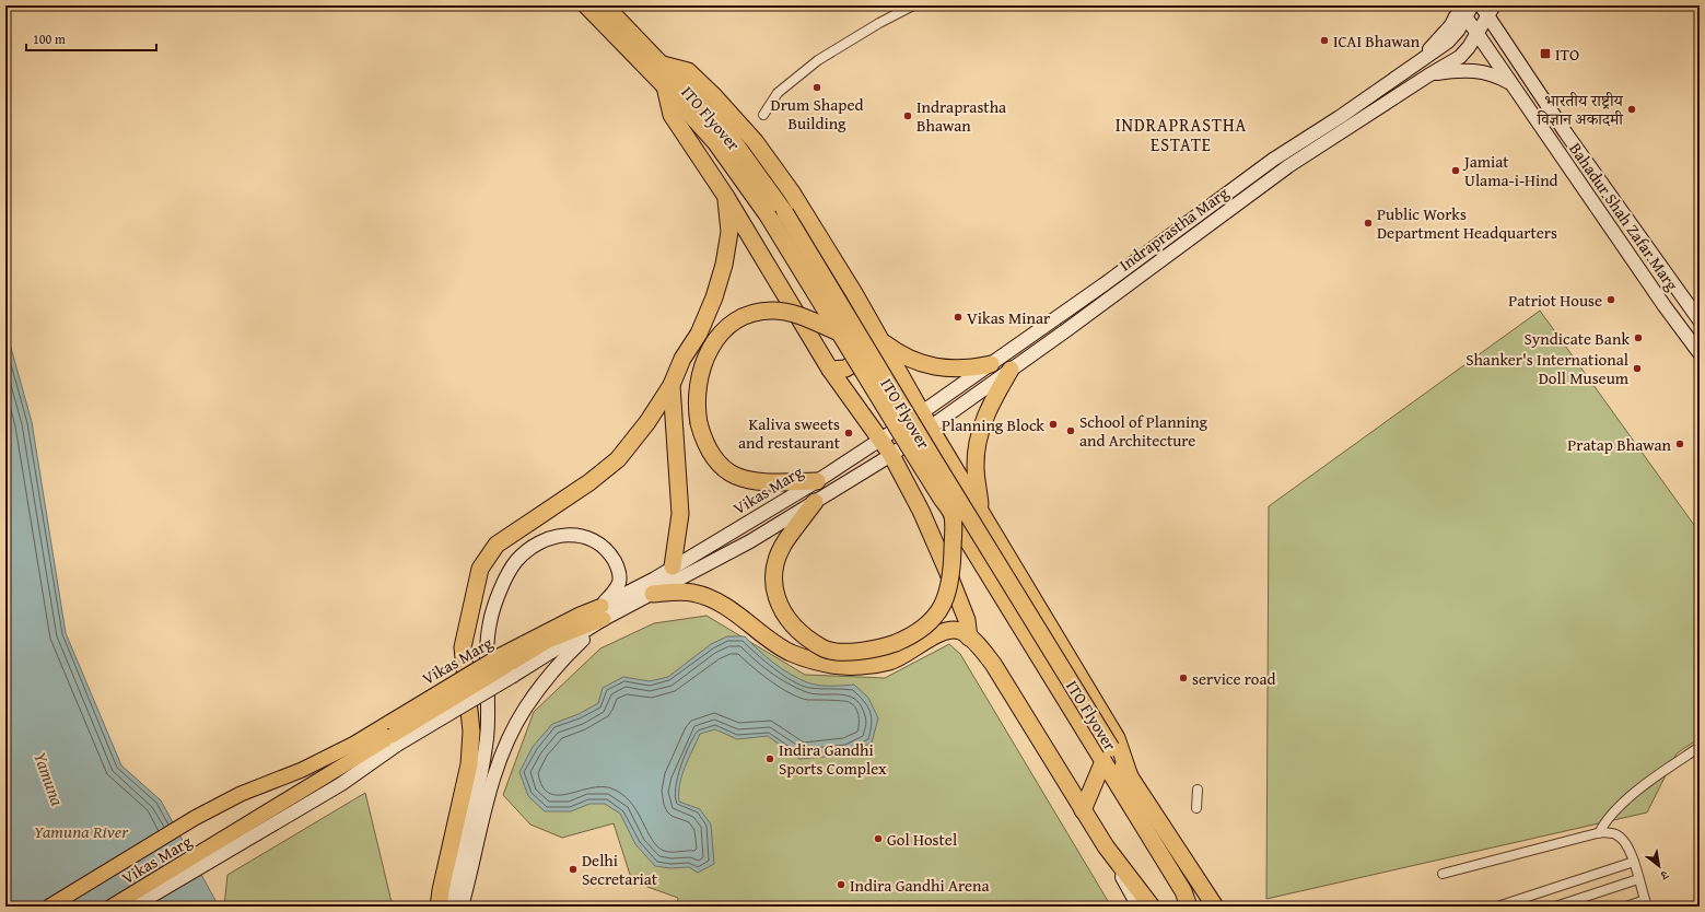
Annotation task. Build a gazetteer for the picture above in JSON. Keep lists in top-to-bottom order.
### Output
{
  "streets": {
    "highway": ["ITO Flyover"],
    "main road": ["Bahadur Shah Zafar Marg", "Indraprastha Marg", "Vikas Marg"]
  },
  "crossings": [
    ["Bahadur Shah Zafar Marg", "Indraprastha Marg"],
    ["Indraprastha Marg", "Vikas Marg"]
  ],
  "districts": ["INDRAPRASTHA ESTATE"],
  "water": ["Yamuna", "Yamuna River"],
  "places": {
    "other": [
      "ICAI Bhawan",
      "Drum Shaped Building",
      "भारतीय राष्ट्रीय विज्ञान अकादमी",
      "Indraprastha Bhawan",
      "Jamiat Ulama-i-Hind",
      "Public Works Department Headquarters",
      "Patriot House",
      "Vikas Minar",
      "Syndicate Bank",
      "Shanker's International Doll Museum",
      "Planning Block",
      "School of Planning and Architecture",
      "Kaliva sweets and restaurant",
      "Pratap Bhawan",
      "service road",
      "Indira Gandhi Sports Complex",
      "Gol Hostel",
      "Delhi Secretariat",
      "Indira Gandhi Arena"
    ],
    "transit": ["ITO"]
  },
  "scale_bar": "100 m",
  "north": "bottom right"
}
